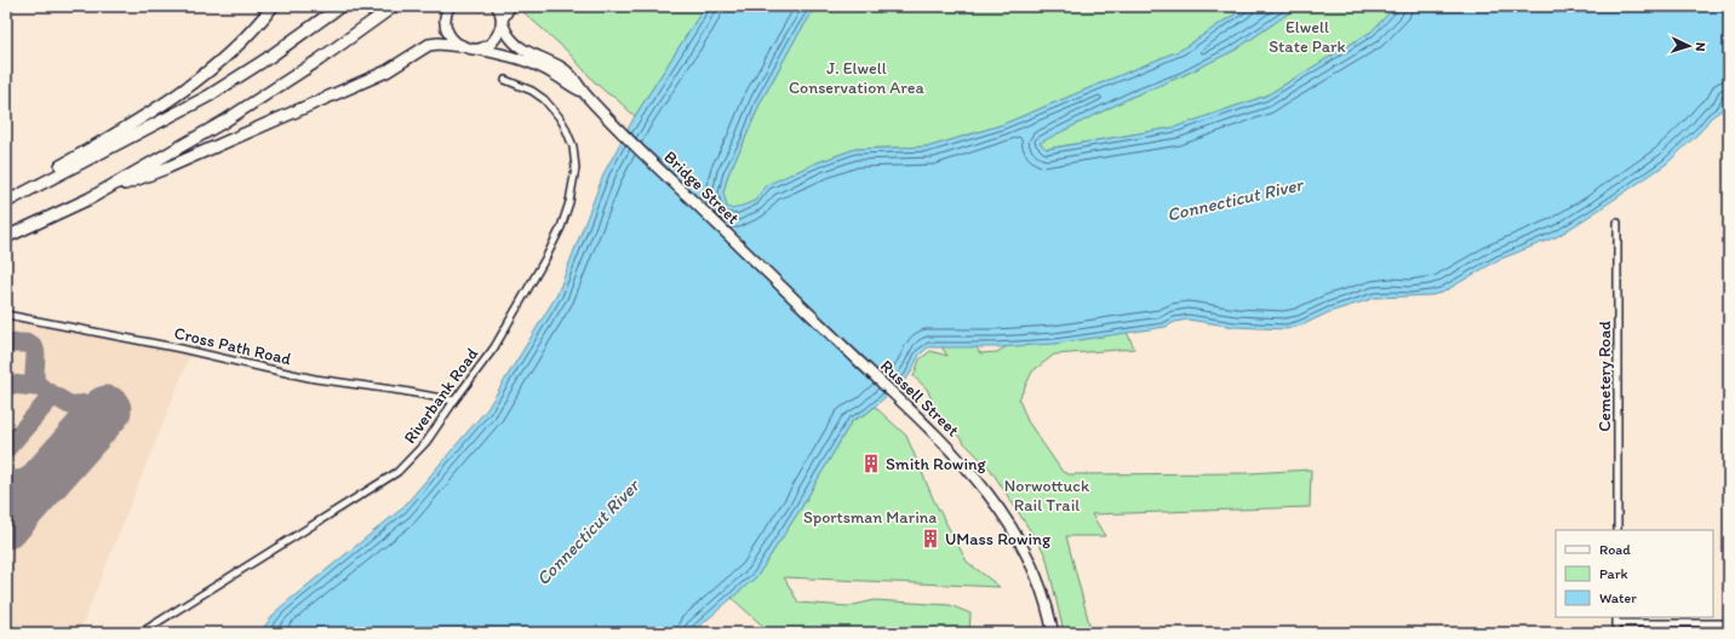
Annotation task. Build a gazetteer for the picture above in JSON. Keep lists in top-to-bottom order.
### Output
{
  "streets": {
    "main road": ["Bridge Street", "Russell Street"],
    "street": ["Cross Path Road", "Cemetery Road", "Riverbank Road"]
  },
  "crossings": [
    ["Bridge Street", "Russell Street"],
    ["Cross Path Road", "Riverbank Road"]
  ],
  "water": ["Connecticut River"],
  "parks": [
    "Elwell State Park",
    "J. Elwell Conservation Area",
    "Norwottuck Rail Trail",
    "Sportsman Marina"
  ],
  "places": {
    "building": ["Smith Rowing", "UMass Rowing"]
  },
  "legend": ["Road", "Park", "Water"],
  "north": "right"
}
